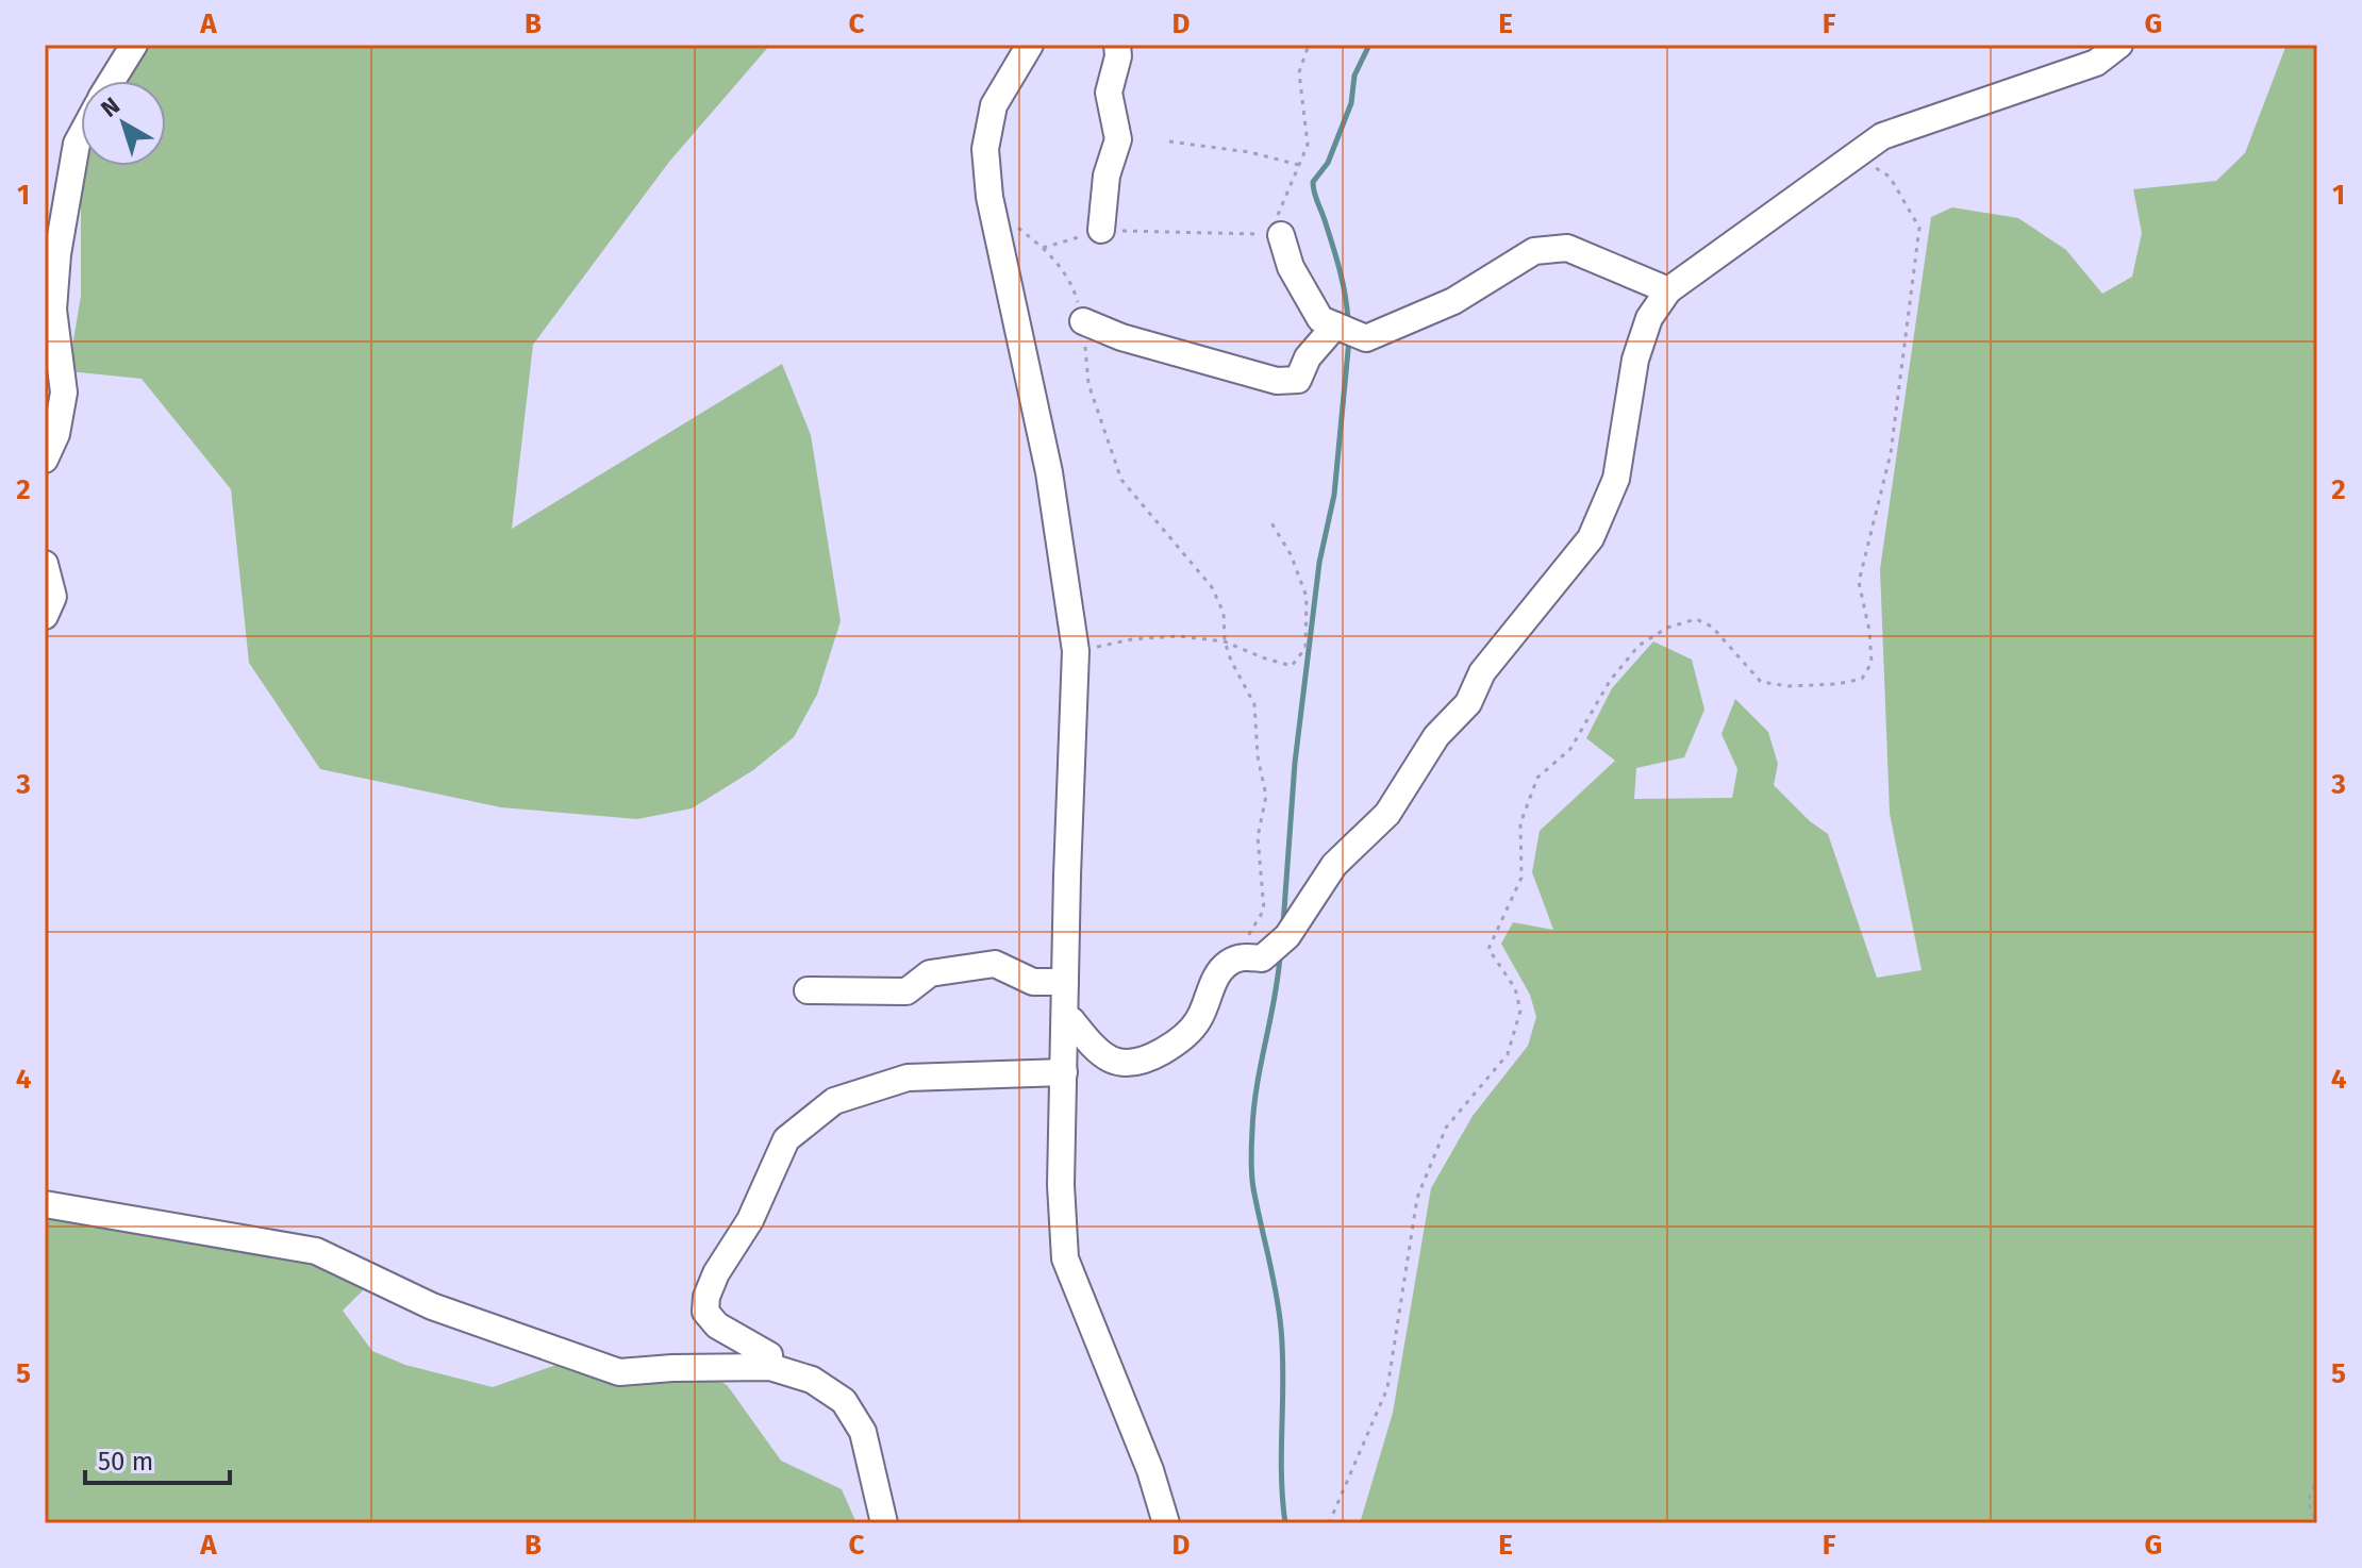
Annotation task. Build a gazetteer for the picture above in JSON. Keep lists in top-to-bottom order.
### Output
{
  "scale_bar": "50 m",
  "north": "top left",
  "grid": {
    "columns": [
      "A",
      "B",
      "C",
      "D",
      "E",
      "F",
      "G"
    ],
    "rows": [
      "1",
      "2",
      "3",
      "4",
      "5"
    ]
  }
}
